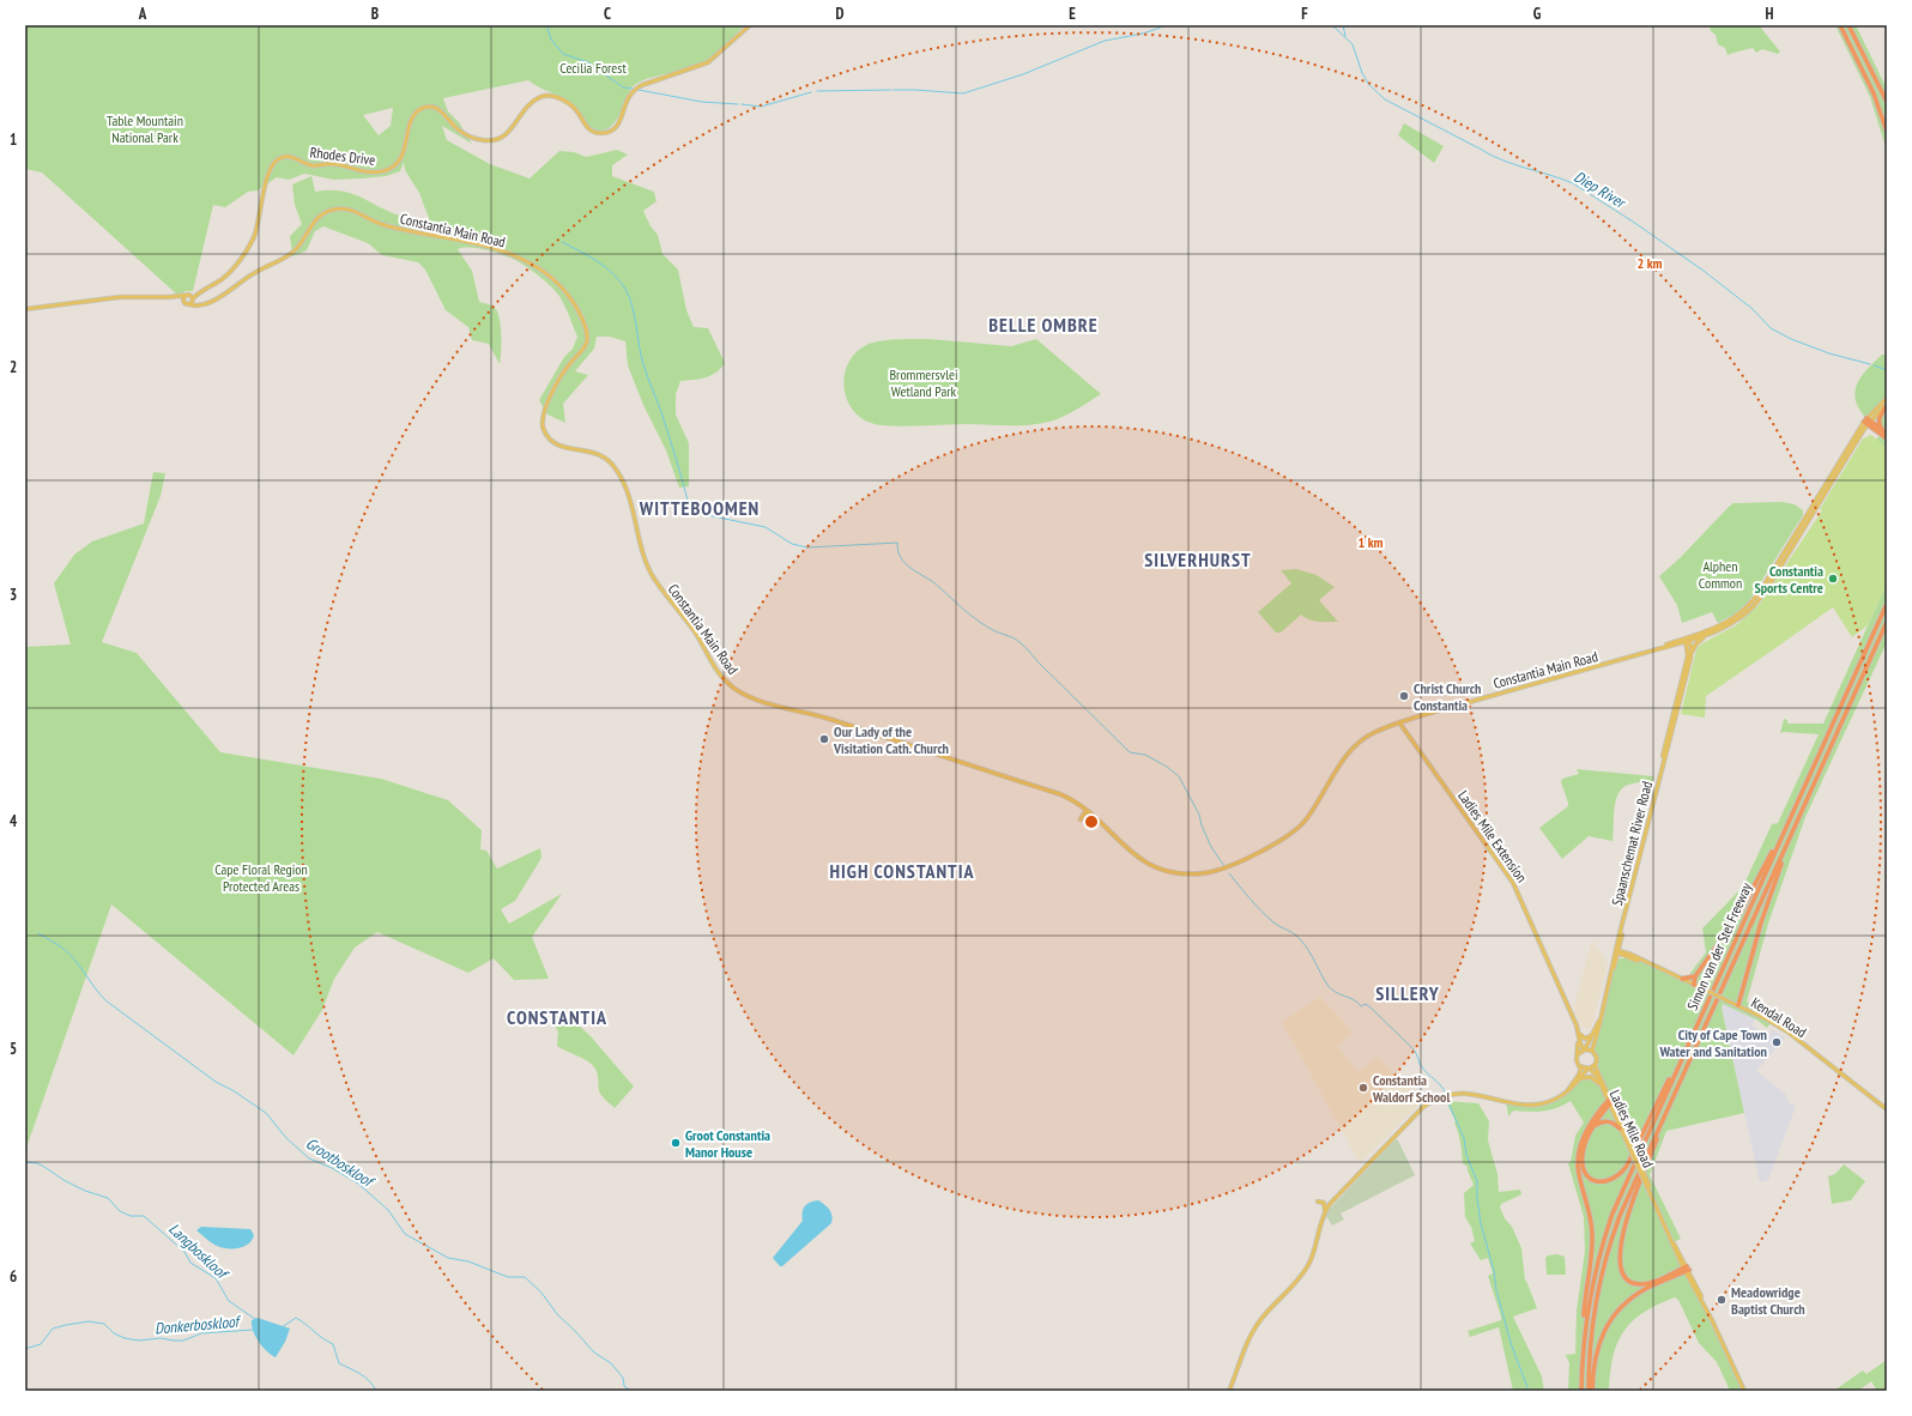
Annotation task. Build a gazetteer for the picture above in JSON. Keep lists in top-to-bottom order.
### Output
{
  "streets": {
    "highway": ["Simon van der Stel Freeway"],
    "main road": [
      "Rhodes Drive",
      "Constantia Main Road",
      "Ladies Mile Extension",
      "Spaanschemat River Road",
      "Kendal Road",
      "Ladies Mile Road"
    ]
  },
  "crossings": [
    ["Constantia Main Road", "Ladies Mile Extension"],
    ["Constantia Main Road", "Spaanschemat River Road"],
    ["Ladies Mile Extension", "Spaanschemat River Road"],
    ["Ladies Mile Extension", "Ladies Mile Road"],
    ["Spaanschemat River Road", "Kendal Road"],
    ["Spaanschemat River Road", "Ladies Mile Road"]
  ],
  "districts": [
    "BELLE OMBRE",
    "WITTEBOOMEN",
    "SILVERHURST",
    "HIGH CONSTANTIA",
    "SILLERY",
    "CONSTANTIA"
  ],
  "water": [
    "Diep River",
    "Grootboskloof",
    "Langboskloof",
    "Donkerboskloof"
  ],
  "parks": [
    "Cecilia Forest",
    "Table Mountain National Park",
    "Brommersvlei Wetland Park",
    "Alphen Common",
    "Cape Floral Region Protected Areas"
  ],
  "places": [
    "Constantia Sports Centre",
    "Christ Church Constantia",
    "Our Lady of the Visitation Cath. Church",
    "City of Cape Town Water and Sanitation",
    "Constantia Waldorf School",
    "Groot Constantia Manor House",
    "Meadowridge Baptist Church"
  ],
  "grid": {
    "columns": [
      "A",
      "B",
      "C",
      "D",
      "E",
      "F",
      "G",
      "H"
    ],
    "rows": [
      "1",
      "2",
      "3",
      "4",
      "5",
      "6"
    ]
  },
  "rings": ["2 km", "1 km"]
}
